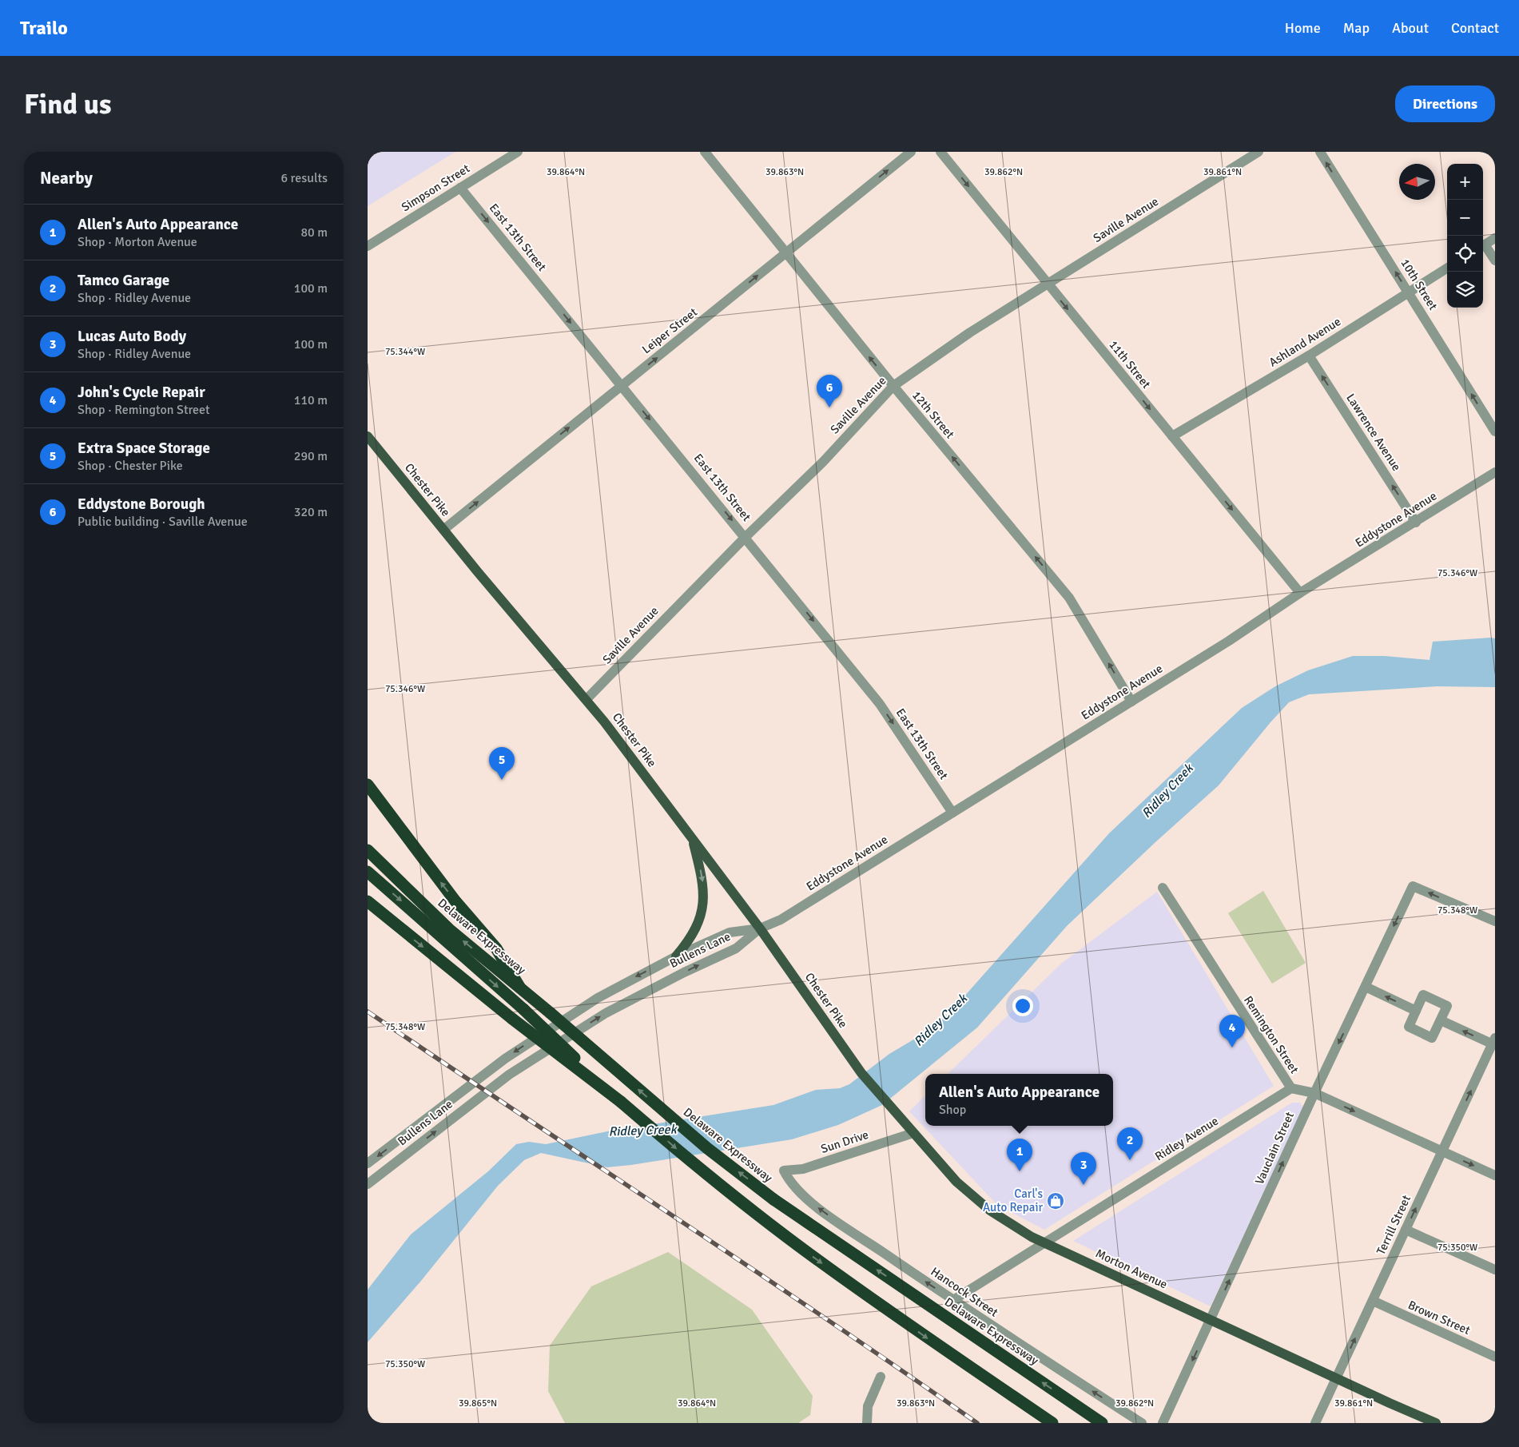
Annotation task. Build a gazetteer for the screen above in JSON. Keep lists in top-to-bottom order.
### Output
{
  "streets": {
    "highway": ["Delaware Expressway"],
    "main road": ["Chester Pike", "Morton Avenue"],
    "street": [
      "Simpson Street",
      "Saville Avenue",
      "East 13th Street",
      "10th Street",
      "Leiper Street",
      "Ashland Avenue",
      "11th Street",
      "12th Street",
      "Lawrence Avenue",
      "Eddystone Avenue",
      "Bullens Lane",
      "Remington Street",
      "Ridley Avenue",
      "Sun Drive",
      "Vauclain Street",
      "Terrill Street",
      "Hancock Street",
      "Brown Street"
    ]
  },
  "crossings": [
    ["Simpson Street", "East 13th Street"],
    ["Saville Avenue", "East 13th Street"],
    ["Saville Avenue", "11th Street"],
    ["Saville Avenue", "12th Street"],
    ["Saville Avenue", "Chester Pike"],
    ["East 13th Street", "Leiper Street"],
    ["East 13th Street", "Eddystone Avenue"],
    ["10th Street", "Ashland Avenue"],
    ["Leiper Street", "12th Street"],
    ["Leiper Street", "Chester Pike"],
    ["Ashland Avenue", "11th Street"],
    ["Ashland Avenue", "Lawrence Avenue"],
    ["11th Street", "Eddystone Avenue"],
    ["12th Street", "Eddystone Avenue"],
    ["Lawrence Avenue", "Eddystone Avenue"],
    ["Chester Pike", "Eddystone Avenue"],
    ["Chester Pike", "Bullens Lane"],
    ["Chester Pike", "Morton Avenue"],
    ["Eddystone Avenue", "Bullens Lane"],
    ["Remington Street", "Ridley Avenue"],
    ["Remington Street", "Vauclain Street"],
    ["Remington Street", "Terrill Street"],
    ["Ridley Avenue", "Morton Avenue"],
    ["Ridley Avenue", "Hancock Street"],
    ["Sun Drive", "Morton Avenue"],
    ["Sun Drive", "Hancock Street"],
    ["Vauclain Street", "Morton Avenue"],
    ["Terrill Street", "Morton Avenue"],
    ["Terrill Street", "Brown Street"]
  ],
  "one_way": [
    "East 13th Street",
    "10th Street",
    "Leiper Street",
    "11th Street",
    "12th Street",
    "Lawrence Avenue",
    "Remington Street",
    "Terrill Street",
    "Hancock Street"
  ],
  "water": ["Ridley Creek"],
  "places": {
    "shop": ["Carl's Auto Repair"]
  },
  "north": "left",
  "page": {
    "header": "Trailo",
    "nav": [
      "Home",
      "Map",
      "About",
      "Contact"
    ],
    "buttons": "Directions",
    "title": "Find us",
    "heading": ["Nearby", "6 results"],
    "map_buttons": ["+", "−"],
    "list": [
      {
        "mark": "1",
        "name": "Allen's Auto Appearance",
        "note": "Shop · Morton Avenue",
        "value": "80 m"
      },
      {
        "mark": "2",
        "name": "Tamco Garage",
        "note": "Shop · Ridley Avenue",
        "value": "100 m"
      },
      {
        "mark": "3",
        "name": "Lucas Auto Body",
        "note": "Shop · Ridley Avenue",
        "value": "100 m"
      },
      {
        "mark": "4",
        "name": "John's Cycle Repair",
        "note": "Shop · Remington Street",
        "value": "110 m"
      },
      {
        "mark": "5",
        "name": "Extra Space Storage",
        "note": "Shop · Chester Pike",
        "value": "290 m"
      },
      {
        "mark": "6",
        "name": "Eddystone Borough",
        "note": "Public building · Saville Avenue",
        "value": "320 m"
      }
    ],
    "pins": [
      "6",
      "5",
      "4",
      "2",
      "1",
      "3"
    ],
    "popup": ["Allen's Auto Appearance", "Shop"]
  },
  "coordinates": [
    "39.864°N",
    "39.863°N",
    "39.862°N",
    "39.861°N",
    "75.344°W",
    "75.346°W",
    "75.348°W",
    "75.350°W",
    "39.865°N"
  ]
}
